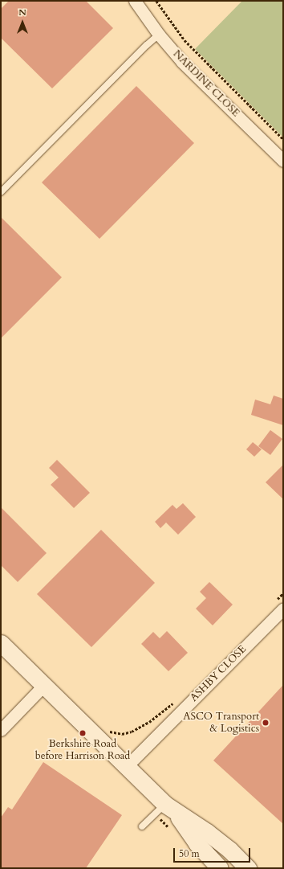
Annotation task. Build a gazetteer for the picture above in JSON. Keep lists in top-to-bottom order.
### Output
{
  "streets": {
    "street": ["NARDINE CLOSE", "ASHBY CLOSE"]
  },
  "places": ["ASCO Transport & Logistics", "Berkshire Road before Harrison Road"],
  "scale_bar": "50 m",
  "north": "top"
}
